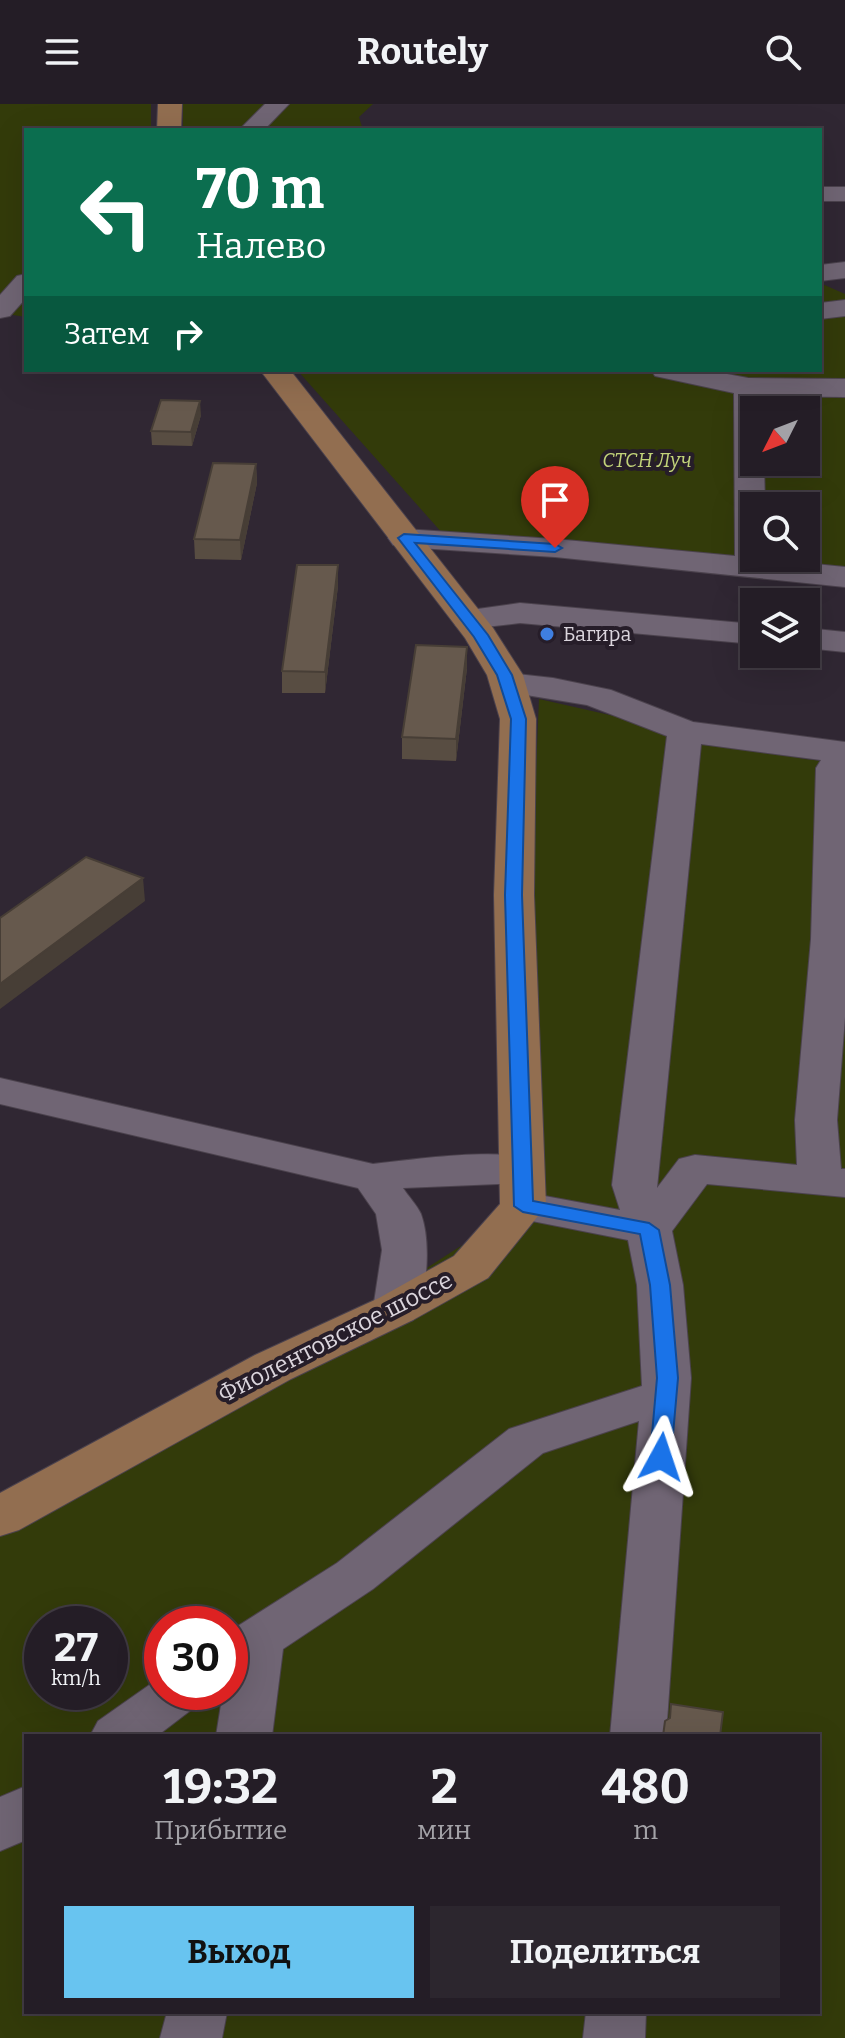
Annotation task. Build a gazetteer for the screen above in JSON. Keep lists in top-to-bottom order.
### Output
{
  "streets": {
    "main road": ["Фиолентовское шоссе"]
  },
  "parks": ["СТСН Луч"],
  "places": ["Багира"],
  "north": "bottom left",
  "page": {
    "header": "Routely",
    "turn": ["70 m", "Налево"],
    "then": "Затем",
    "speed": "27 km/h",
    "limit": "30",
    "eta": [
      "19:32",
      "Прибытие",
      "2",
      "мин",
      "480",
      "m"
    ],
    "buttons": ["Выход", "Поделиться"]
  }
}
